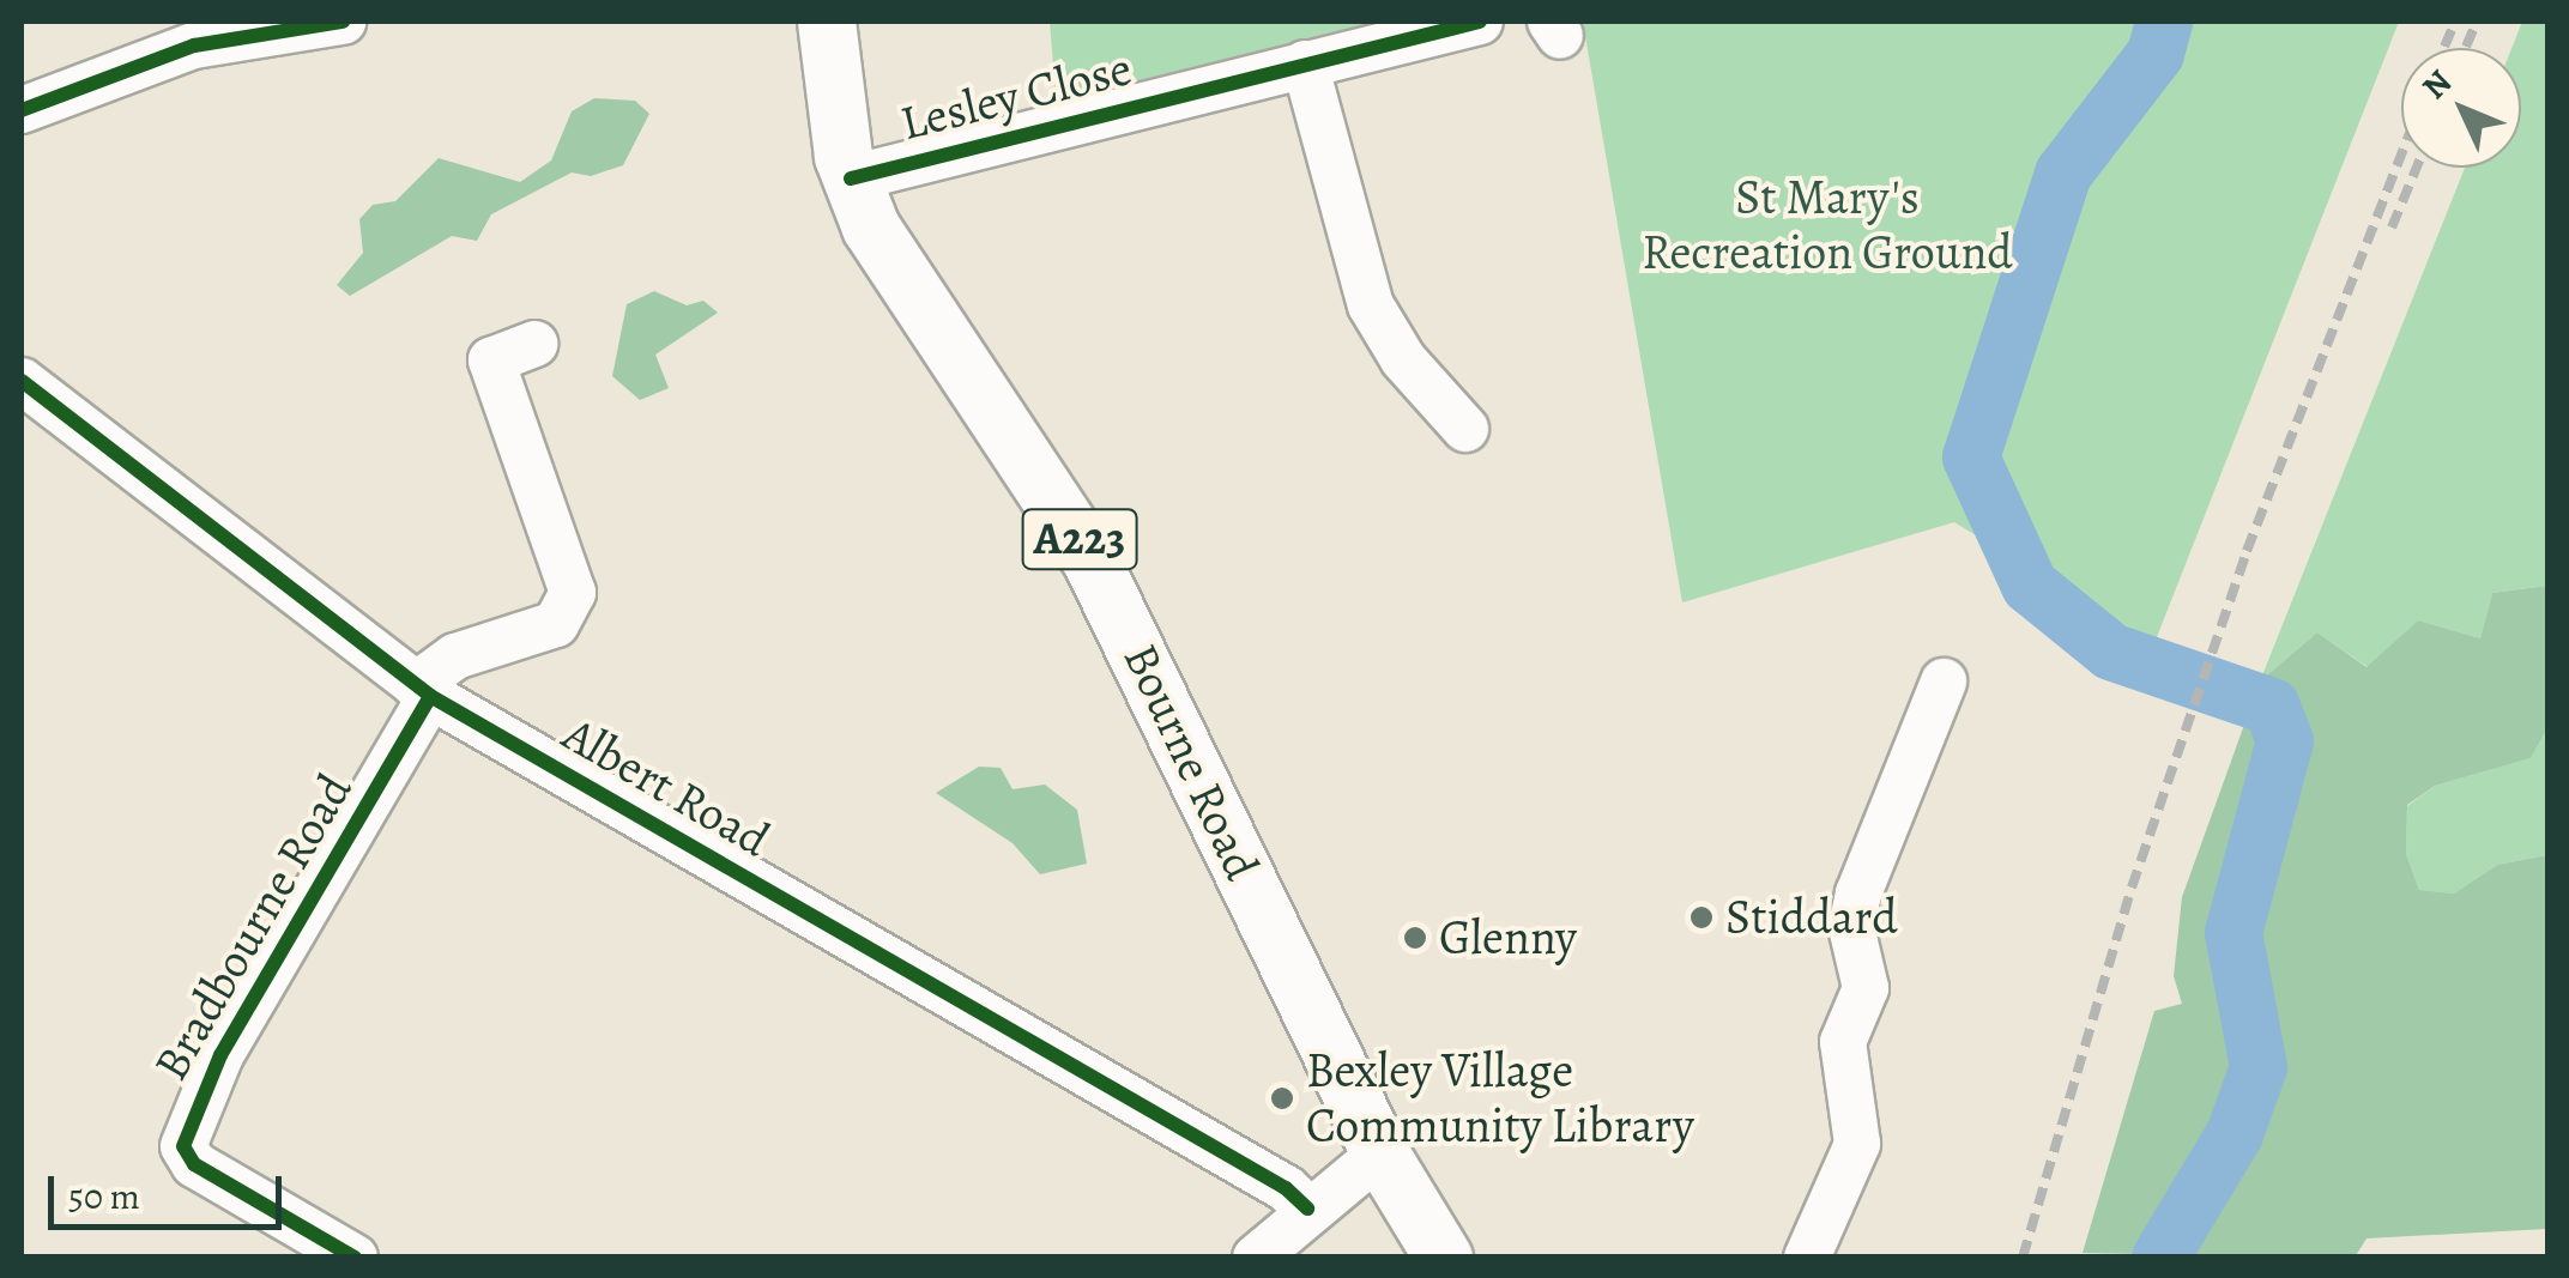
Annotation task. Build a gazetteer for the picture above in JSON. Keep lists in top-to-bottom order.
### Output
{
  "streets": {
    "main road": ["A223", "Bourne Road"],
    "street": ["Lesley Close", "Albert Road", "Bradbourne Road"]
  },
  "crossings": [
    ["Lesley Close", "Bourne Road"],
    ["Albert Road", "Bradbourne Road"]
  ],
  "parks": ["St Mary's Recreation Ground"],
  "places": ["Stiddard", "Glenny", "Bexley Village Community Library"],
  "scale_bar": "50 m",
  "north": "top left"
}
